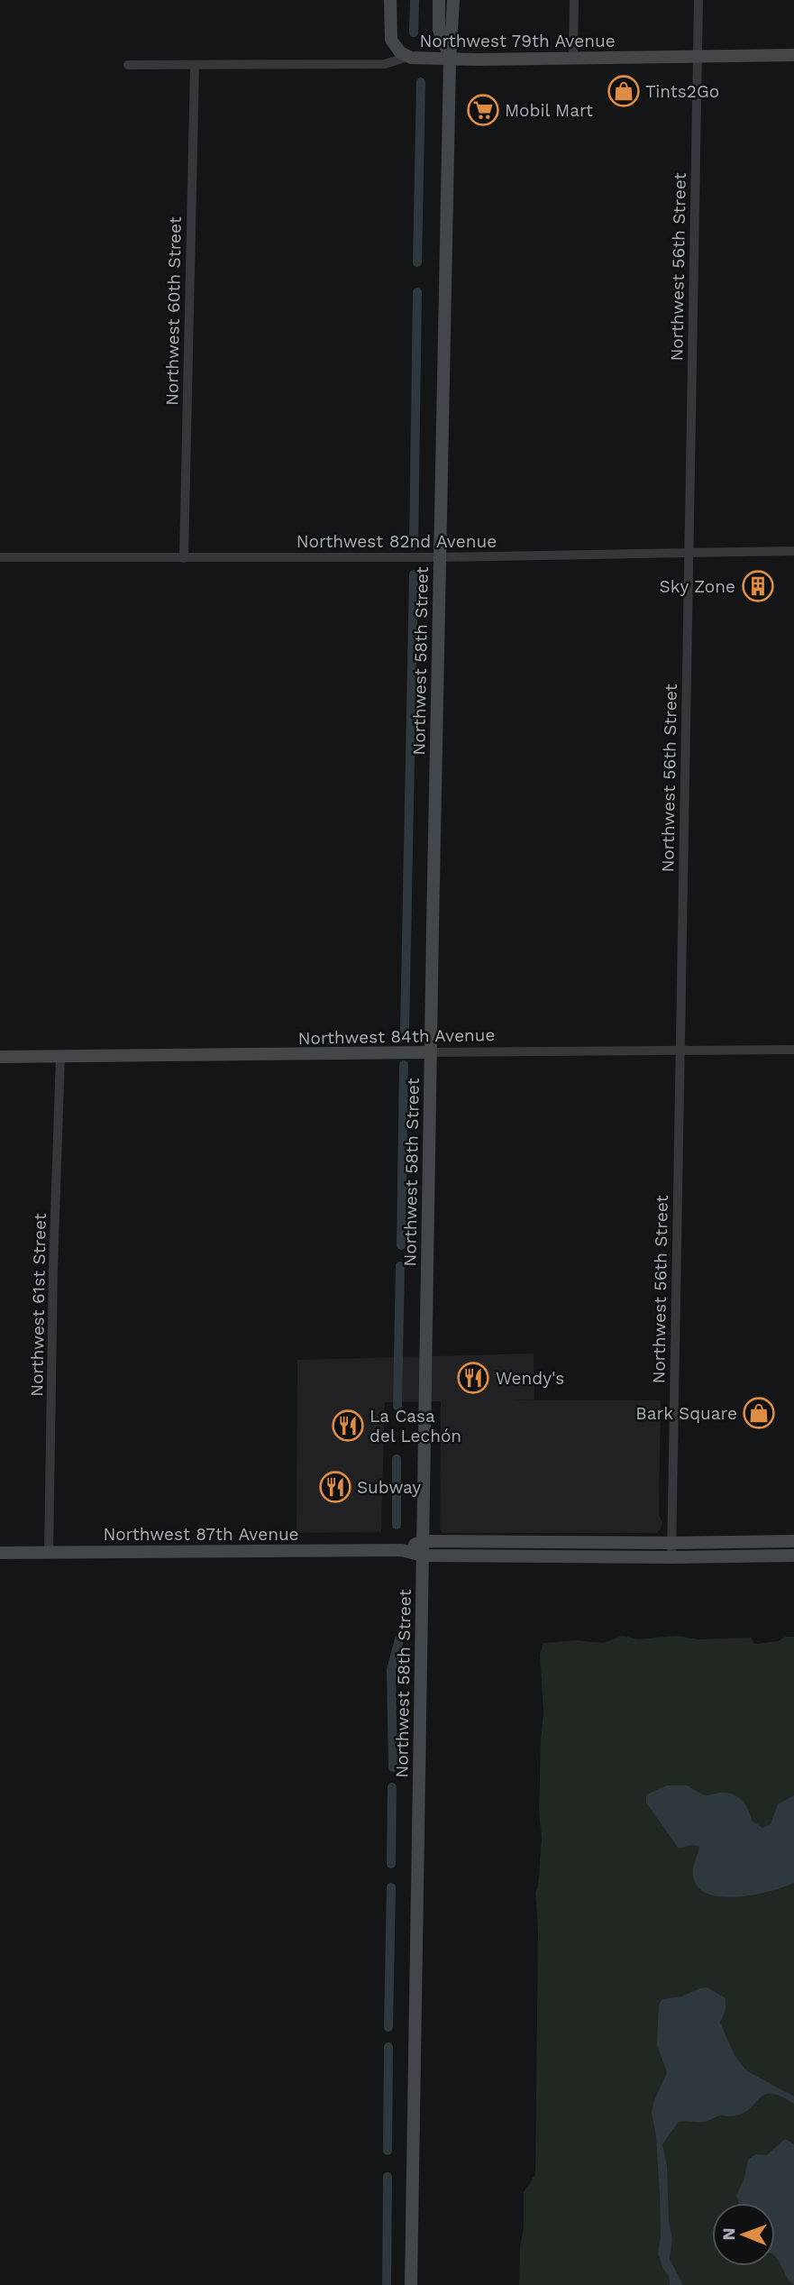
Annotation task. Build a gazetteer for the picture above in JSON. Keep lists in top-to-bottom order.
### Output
{
  "streets": {
    "main road": [
      "Northwest 79th Avenue",
      "Northwest 58th Street",
      "Northwest 84th Avenue",
      "Northwest 87th Avenue"
    ],
    "street": [
      "Northwest 56th Street",
      "Northwest 60th Street",
      "Northwest 82nd Avenue",
      "Northwest 61st Street"
    ]
  },
  "crossings": [
    ["Northwest 79th Avenue", "Northwest 56th Street"],
    ["Northwest 79th Avenue", "Northwest 60th Street"],
    ["Northwest 79th Avenue", "Northwest 58th Street"],
    ["Northwest 56th Street", "Northwest 82nd Avenue"],
    ["Northwest 56th Street", "Northwest 84th Avenue"],
    ["Northwest 56th Street", "Northwest 87th Avenue"],
    ["Northwest 60th Street", "Northwest 82nd Avenue"],
    ["Northwest 82nd Avenue", "Northwest 58th Street"],
    ["Northwest 58th Street", "Northwest 84th Avenue"],
    ["Northwest 58th Street", "Northwest 87th Avenue"],
    ["Northwest 84th Avenue", "Northwest 61st Street"],
    ["Northwest 61st Street", "Northwest 87th Avenue"]
  ],
  "places": {
    "shop": ["Tints2Go", "Bark Square"],
    "supermarket": ["Mobil Mart"],
    "building": ["Sky Zone"],
    "restaurant": ["Wendy's", "La Casa del Lechón", "Subway"]
  },
  "north": "left"
}
